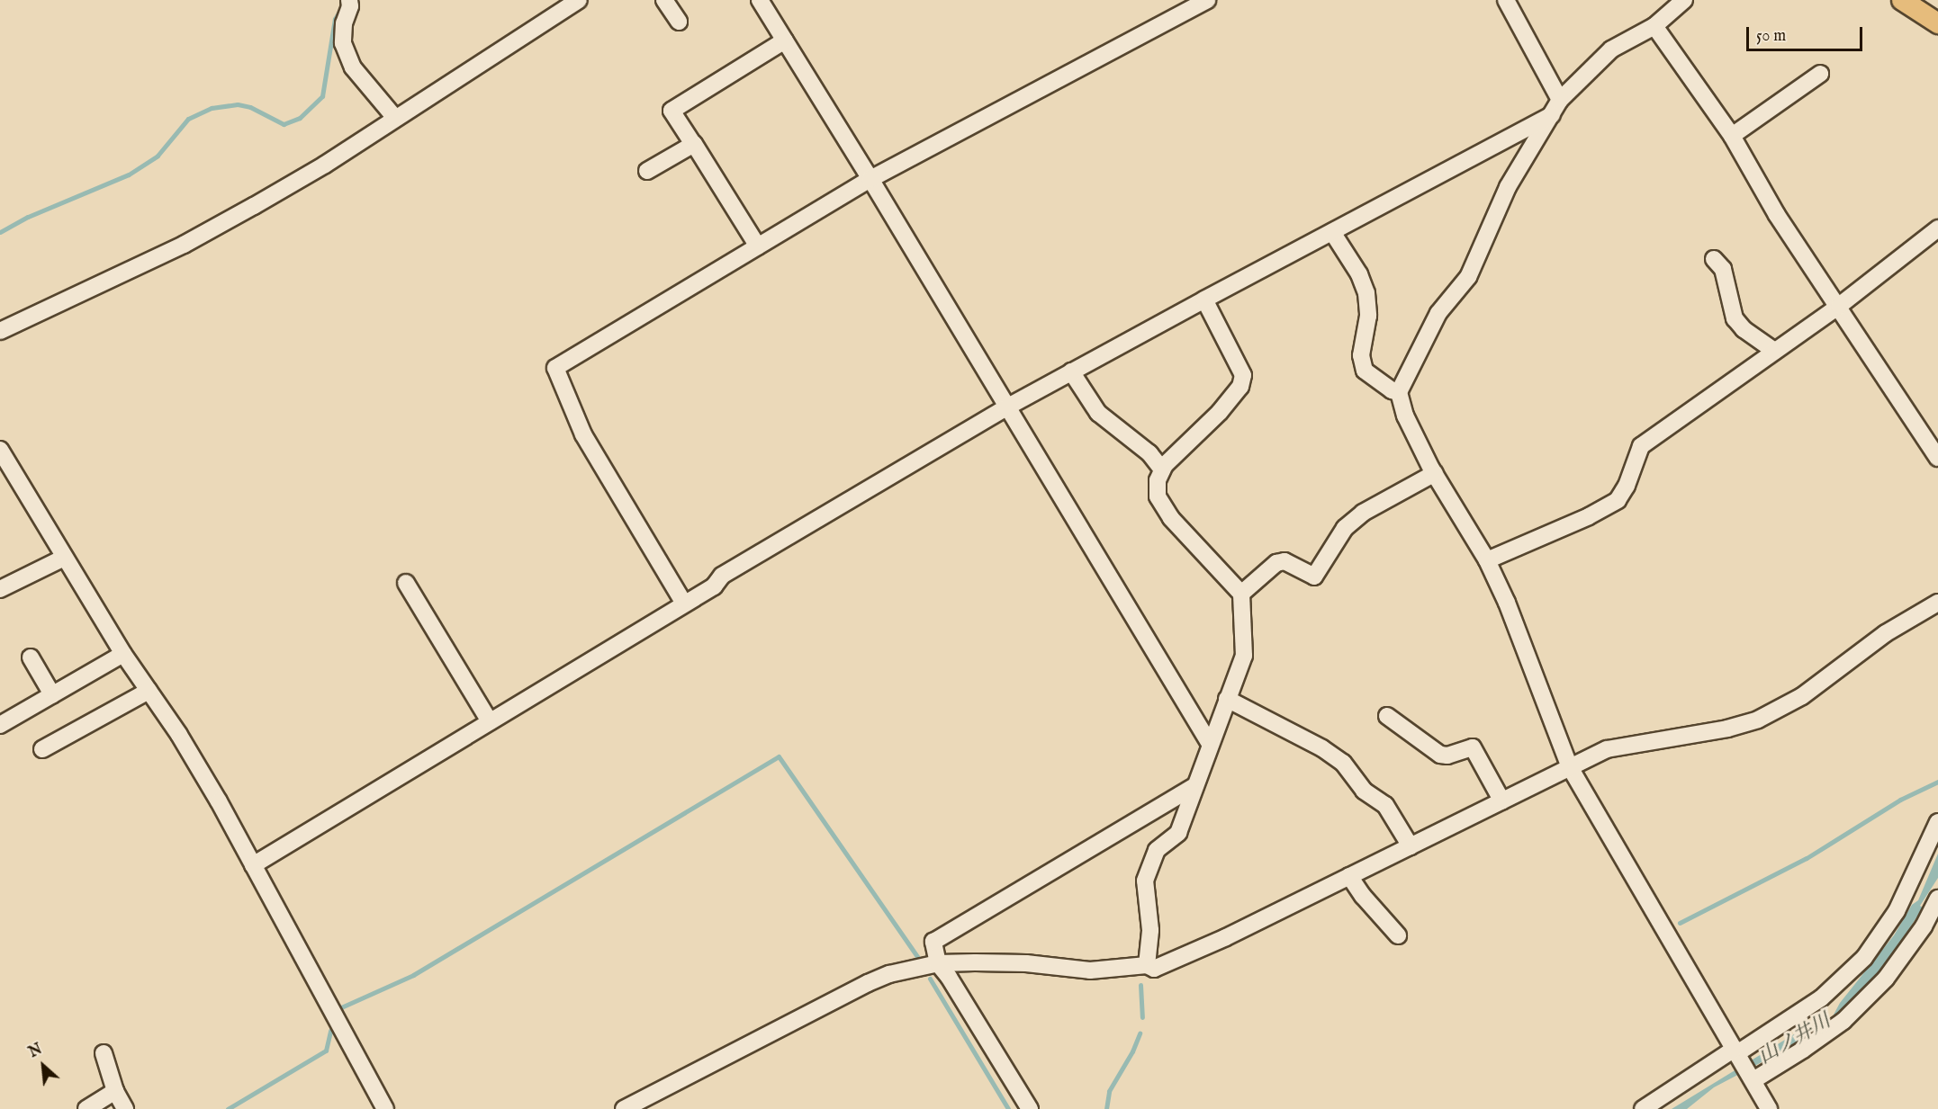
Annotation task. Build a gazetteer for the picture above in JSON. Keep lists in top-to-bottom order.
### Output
{
  "water": ["山ノ井川"],
  "scale_bar": "50 m",
  "north": "top left"
}
